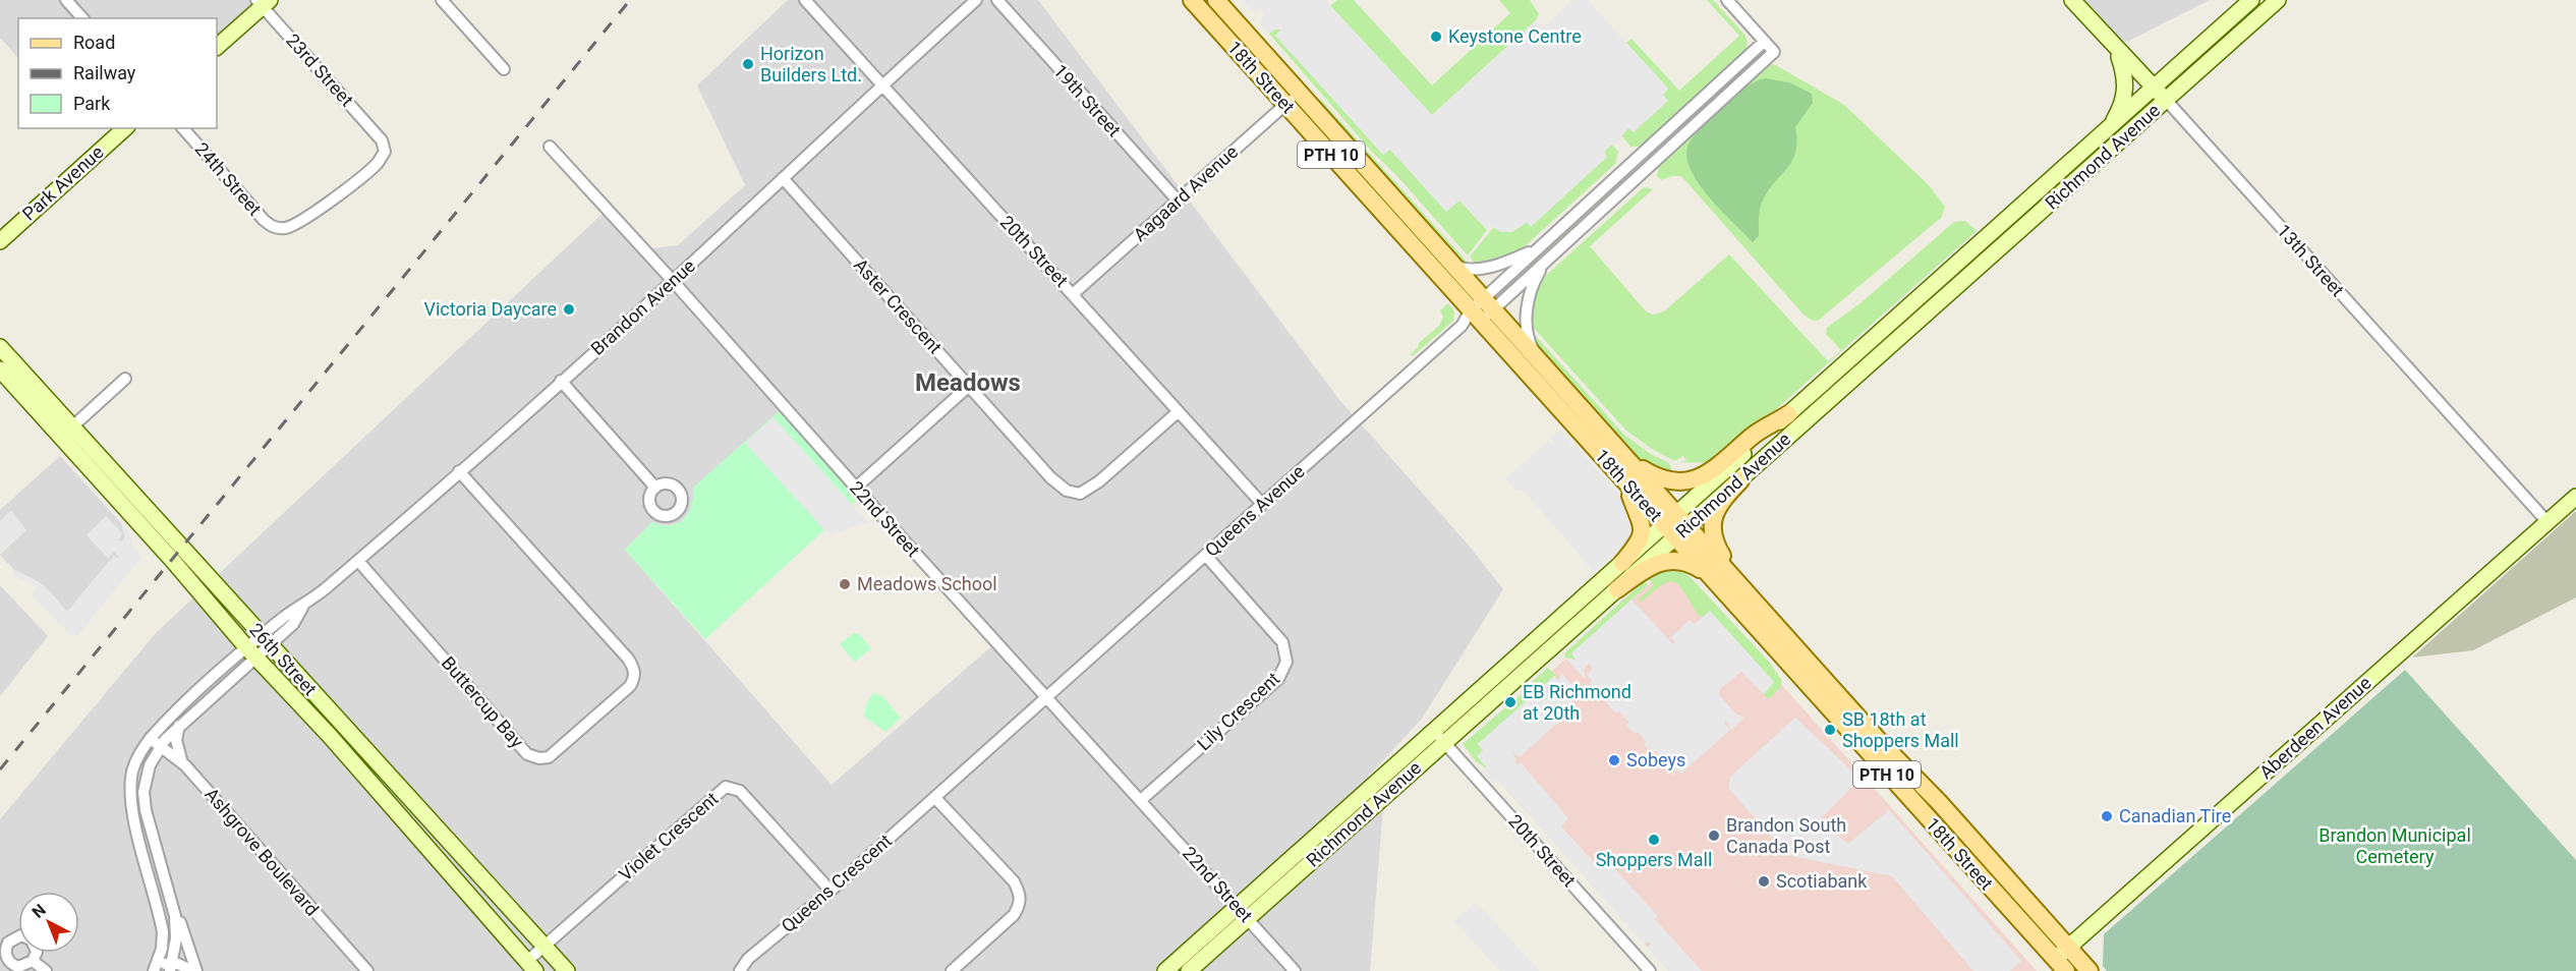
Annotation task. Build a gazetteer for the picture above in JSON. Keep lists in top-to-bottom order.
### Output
{
  "streets": {
    "main road": [
      "18th Street",
      "PTH 10",
      "Richmond Avenue",
      "Park Avenue",
      "13th Street",
      "26th Street",
      "Aberdeen Avenue"
    ],
    "street": [
      "23rd Street",
      "19th Street",
      "24th Street",
      "Aagaard Avenue",
      "20th Street",
      "Aster Crescent",
      "Brandon Avenue",
      "Queens Avenue",
      "22nd Street",
      "Buttercup Bay",
      "Lily Crescent",
      "Violet Crescent",
      "Ashgrove Boulevard",
      "Queens Crescent"
    ]
  },
  "crossings": [
    ["23rd Street", "24th Street"],
    ["18th Street", "Richmond Avenue"],
    ["18th Street", "Aagaard Avenue"],
    ["18th Street", "Queens Avenue"],
    ["18th Street", "Aberdeen Avenue"],
    ["19th Street", "Aagaard Avenue"],
    ["Richmond Avenue", "20th Street"],
    ["Richmond Avenue", "13th Street"],
    ["Richmond Avenue", "22nd Street"],
    ["Aagaard Avenue", "20th Street"],
    ["20th Street", "Aster Crescent"],
    ["20th Street", "Brandon Avenue"],
    ["20th Street", "Queens Avenue"],
    ["13th Street", "Aberdeen Avenue"],
    ["Aster Crescent", "Brandon Avenue"],
    ["Brandon Avenue", "22nd Street"],
    ["Brandon Avenue", "26th Street"],
    ["Brandon Avenue", "Buttercup Bay"],
    ["Queens Avenue", "22nd Street"],
    ["Queens Avenue", "Lily Crescent"],
    ["Queens Avenue", "Queens Crescent"],
    ["22nd Street", "Lily Crescent"],
    ["22nd Street", "Queens Crescent"],
    ["26th Street", "Violet Crescent"],
    ["Violet Crescent", "Queens Crescent"]
  ],
  "districts": ["Meadows"],
  "parks": ["Brandon Municipal Cemetery"],
  "places": [
    "Keystone Centre",
    "Horizon Builders Ltd.",
    "Victoria Daycare",
    "Meadows School",
    "EB Richmond at 20th",
    "SB 18th at Shoppers Mall",
    "Sobeys",
    "Canadian Tire",
    "Brandon South Canada Post",
    "Shoppers Mall",
    "Scotiabank"
  ],
  "legend": ["Road", "Railway", "Park"],
  "north": "top left"
}
